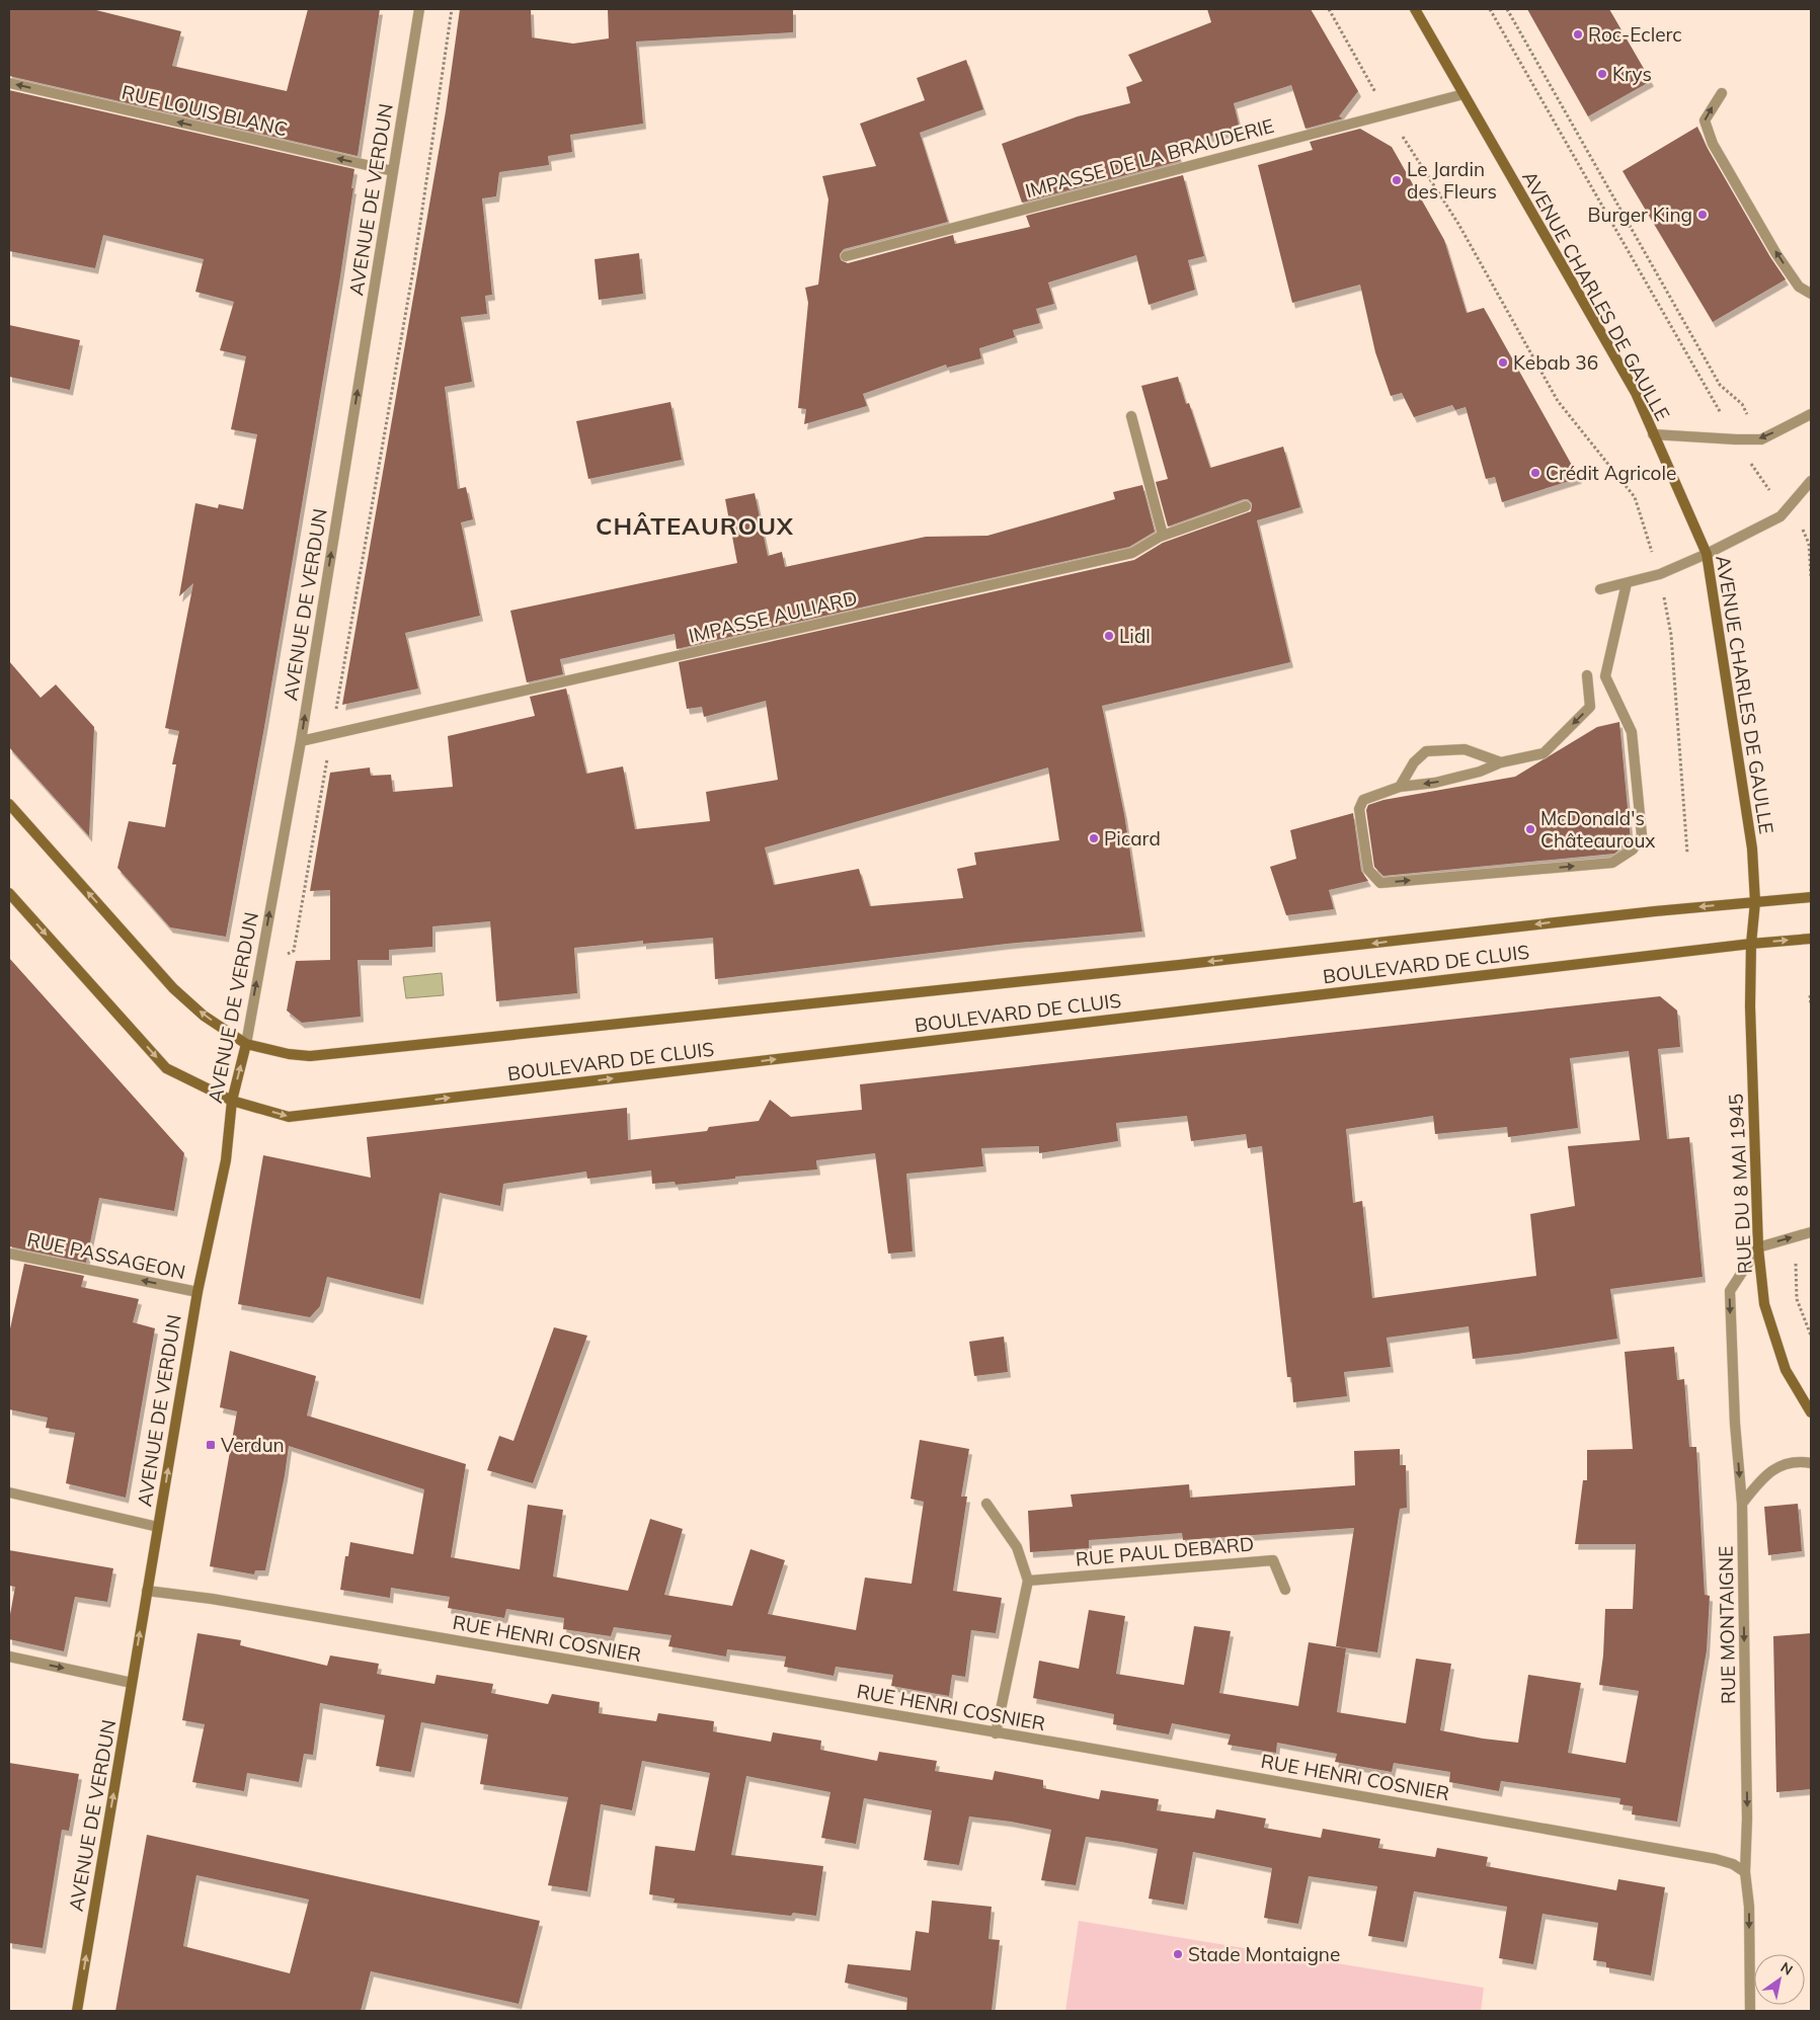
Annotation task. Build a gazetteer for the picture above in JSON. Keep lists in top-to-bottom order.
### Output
{
  "streets": {
    "main road": [
      "AVENUE DE VERDUN",
      "AVENUE CHARLES DE GAULLE",
      "BOULEVARD DE CLUIS",
      "RUE DU 8 MAI 1945"
    ],
    "street": [
      "RUE LOUIS BLANC",
      "IMPASSE DE LA BRAUDERIE",
      "IMPASSE AULIARD",
      "RUE PASSAGEON",
      "RUE PAUL DEBARD",
      "RUE MONTAIGNE",
      "RUE HENRI COSNIER"
    ]
  },
  "crossings": [
    ["RUE LOUIS BLANC", "AVENUE DE VERDUN"],
    ["IMPASSE DE LA BRAUDERIE", "AVENUE CHARLES DE GAULLE"],
    ["AVENUE DE VERDUN", "IMPASSE AULIARD"],
    ["AVENUE DE VERDUN", "BOULEVARD DE CLUIS"],
    ["AVENUE DE VERDUN", "RUE PASSAGEON"],
    ["AVENUE DE VERDUN", "RUE HENRI COSNIER"],
    ["AVENUE CHARLES DE GAULLE", "BOULEVARD DE CLUIS"],
    ["AVENUE CHARLES DE GAULLE", "RUE DU 8 MAI 1945"],
    ["BOULEVARD DE CLUIS", "RUE DU 8 MAI 1945"],
    ["RUE DU 8 MAI 1945", "RUE MONTAIGNE"],
    ["RUE MONTAIGNE", "RUE HENRI COSNIER"]
  ],
  "one_way": [
    "RUE LOUIS BLANC",
    "AVENUE DE VERDUN",
    "RUE PASSAGEON",
    "RUE MONTAIGNE"
  ],
  "districts": ["CHÂTEAUROUX"],
  "places": {
    "other": [
      "Roc-Eclerc",
      "Krys",
      "Le Jardin des Fleurs",
      "Burger King",
      "Kebab 36",
      "Crédit Agricole",
      "Lidl",
      "McDonald's Châteauroux",
      "Picard",
      "Stade Montaigne"
    ],
    "transit": ["Verdun"]
  },
  "north": "top right"
}
